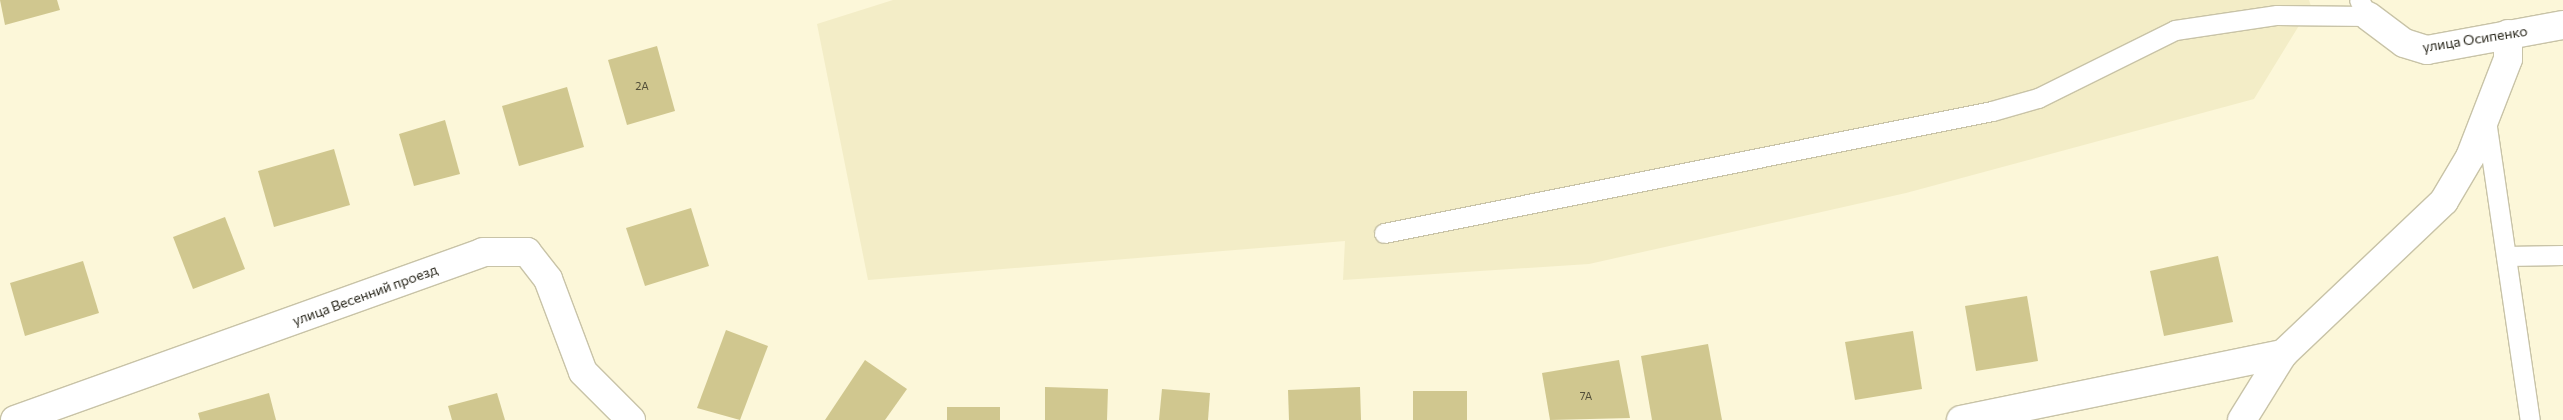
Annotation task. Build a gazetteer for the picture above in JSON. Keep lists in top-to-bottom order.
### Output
{
  "streets": {
    "street": ["улица Осипенко", "улица Весенний проезд"]
  },
  "house_numbers": ["2А", "7А"]
}
